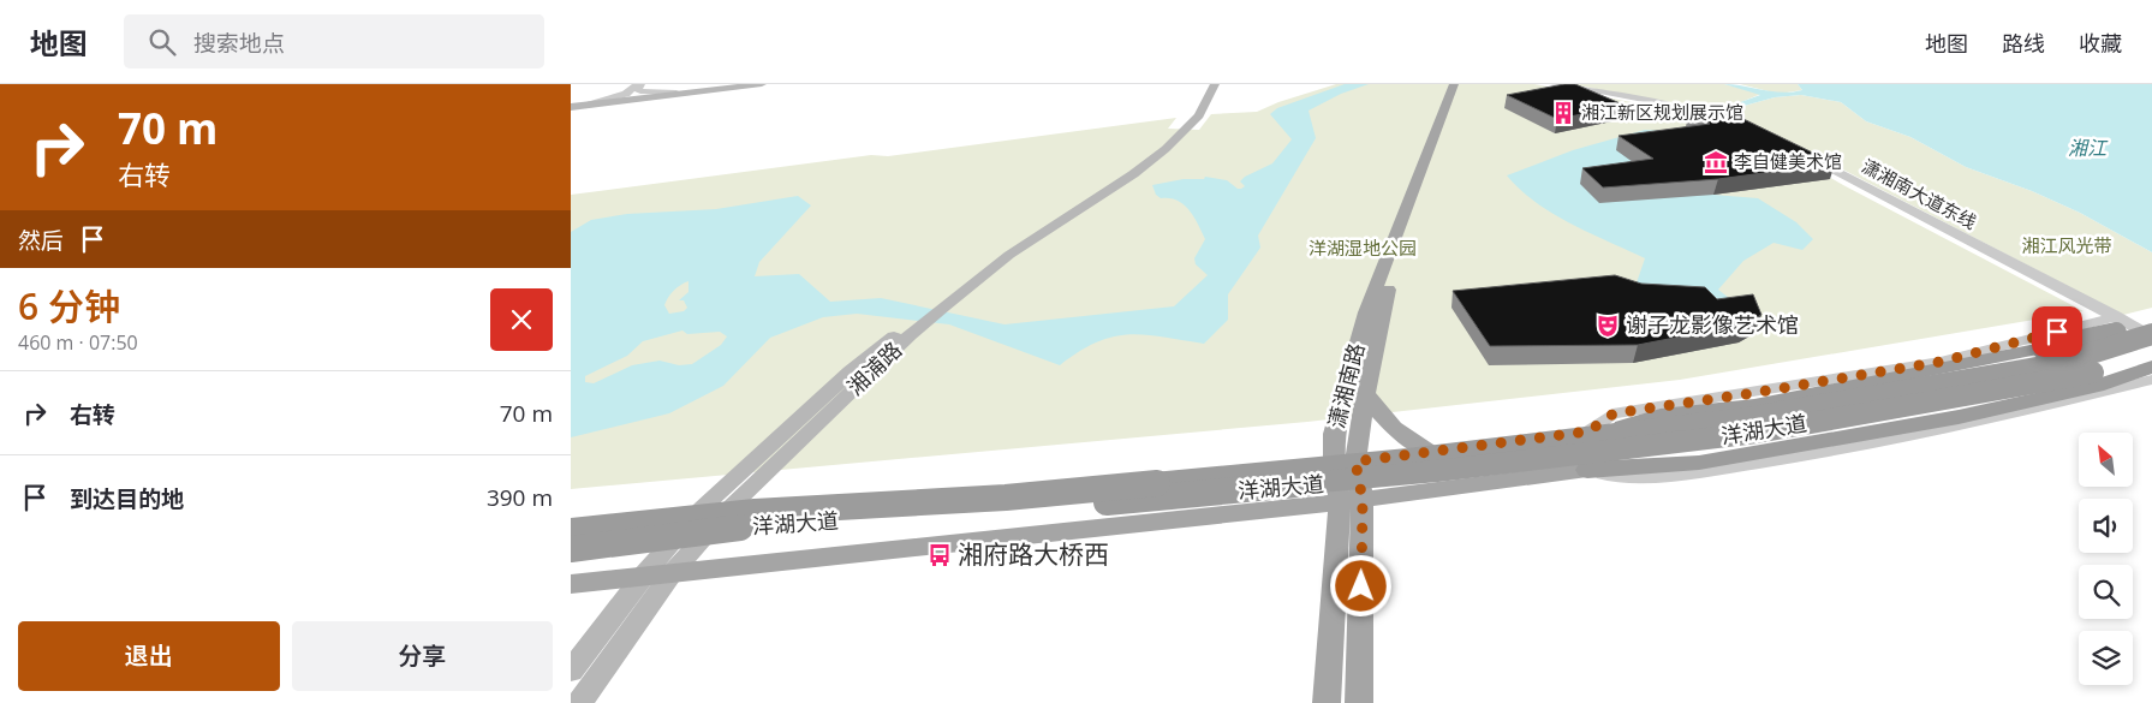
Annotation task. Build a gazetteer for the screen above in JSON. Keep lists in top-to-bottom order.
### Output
{
  "streets": {
    "highway": ["洋湖大道"],
    "main road": ["湘浦路", "潇湘南路"],
    "street": ["潇湘南大道东线"]
  },
  "crossings": [
    ["潇湘南大道东线", "洋湖大道"]
  ],
  "water": ["湘江"],
  "parks": ["湘江风光带", "洋湖湿地公园"],
  "places": {
    "building": ["湘江新区规划展示馆"],
    "museum": ["李自健美术馆"],
    "theatre": ["谢子龙影像艺术馆"],
    "bus stop": ["湘府路大桥西"]
  },
  "north": "top left",
  "page": {
    "header": "地图",
    "search": "搜索地点",
    "nav": ["地图", "路线", "收藏"],
    "turn": ["70 m", "右转"],
    "then": "然后",
    "heading": ["6 分钟", "460 m · 07:50"],
    "list": [
      {
        "name": "右转",
        "value": "70 m"
      },
      {
        "name": "到达目的地",
        "value": "390 m"
      }
    ],
    "buttons": ["退出", "分享"]
  }
}
